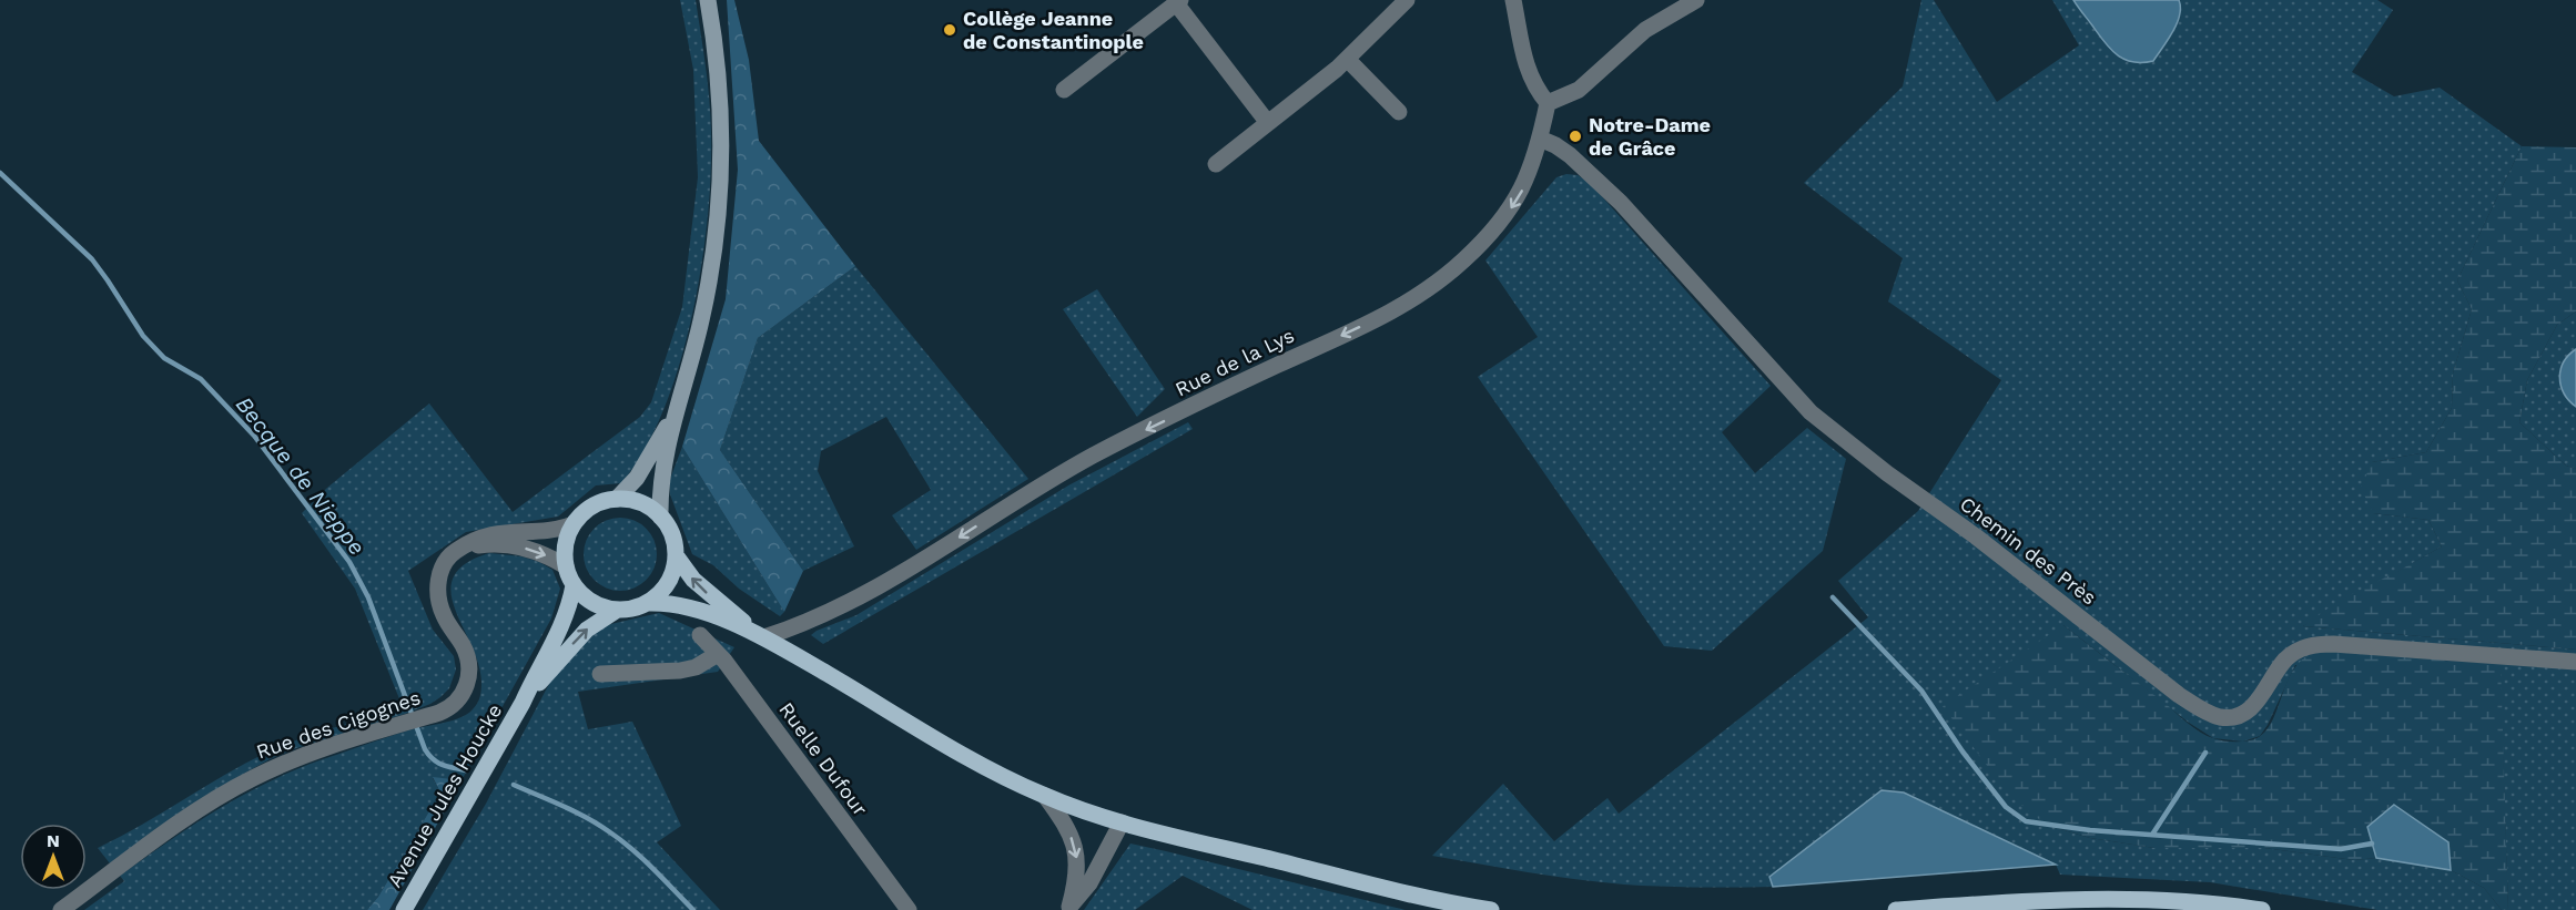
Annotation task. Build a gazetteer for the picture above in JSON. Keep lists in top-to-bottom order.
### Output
{
  "streets": {
    "main road": ["Avenue Jules Houcke"],
    "street": [
      "Rue de la Lys",
      "Chemin des Près",
      "Rue des Cigognes",
      "Ruelle Dufour"
    ]
  },
  "crossings": [
    ["Rue de la Lys", "Chemin des Près"]
  ],
  "one_way": ["Rue de la Lys"],
  "water": ["Becque de Nieppe"],
  "places": ["Collège Jeanne de Constantinople", "Notre-Dame de Grâce"],
  "north": "top"
}
